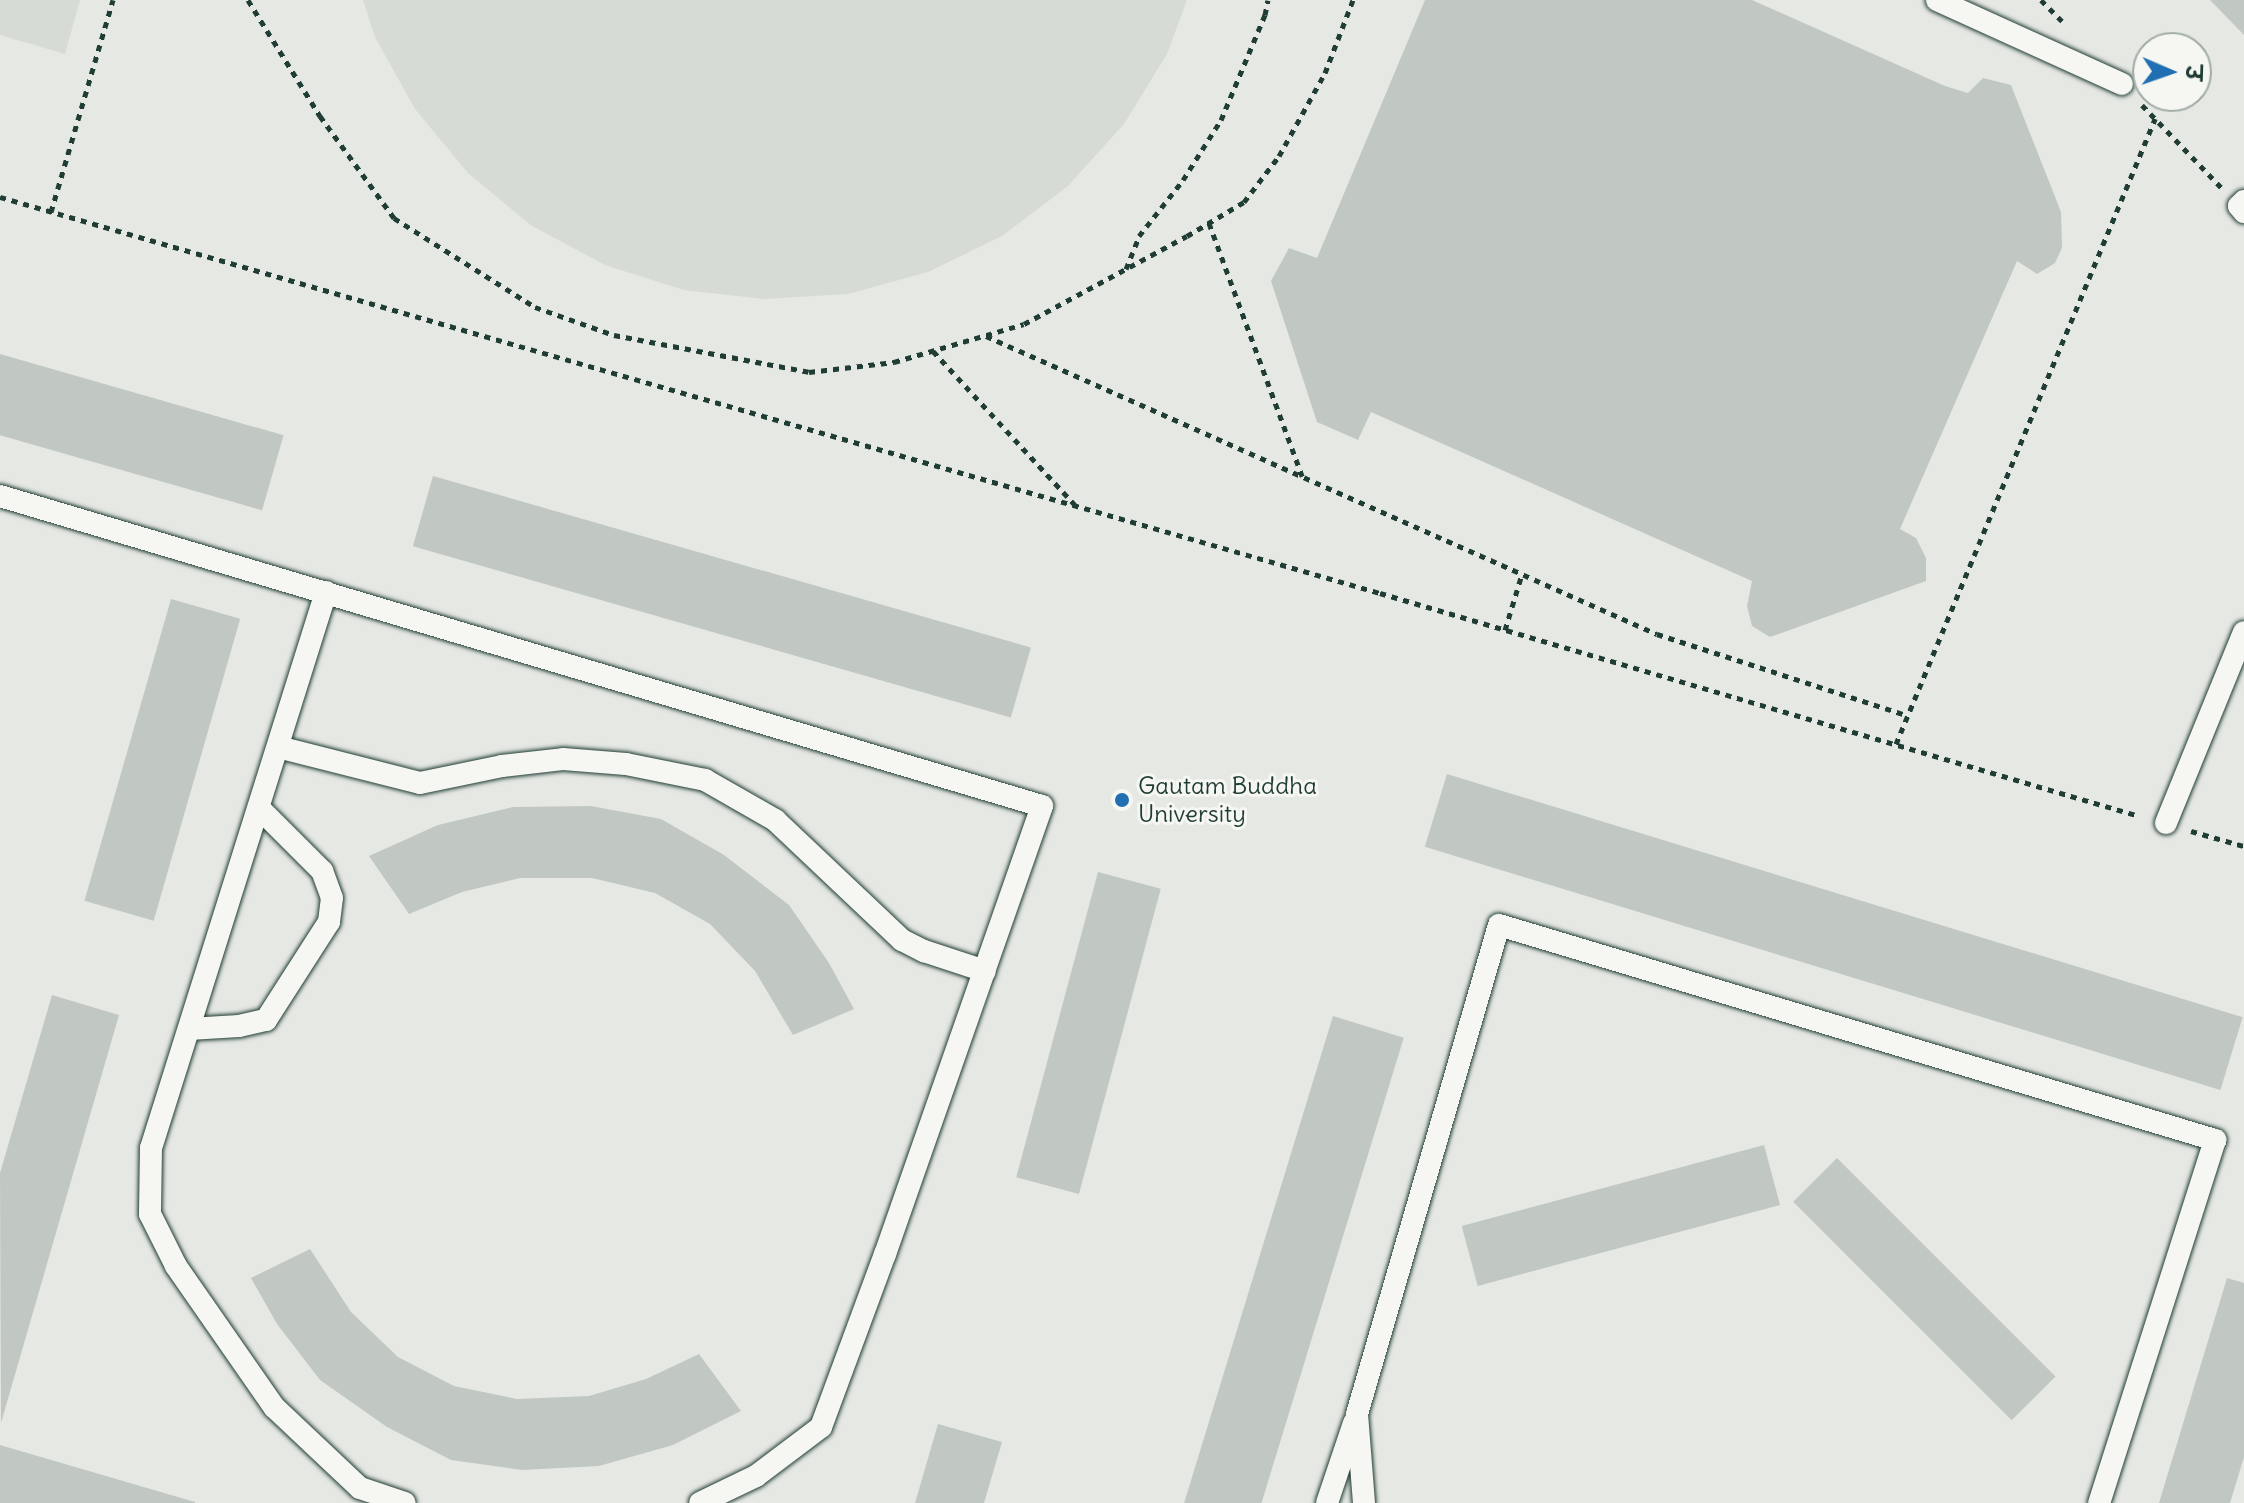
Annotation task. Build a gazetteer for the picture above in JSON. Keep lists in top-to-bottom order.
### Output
{
  "places": ["Gautam Buddha University"],
  "north": "right"
}
